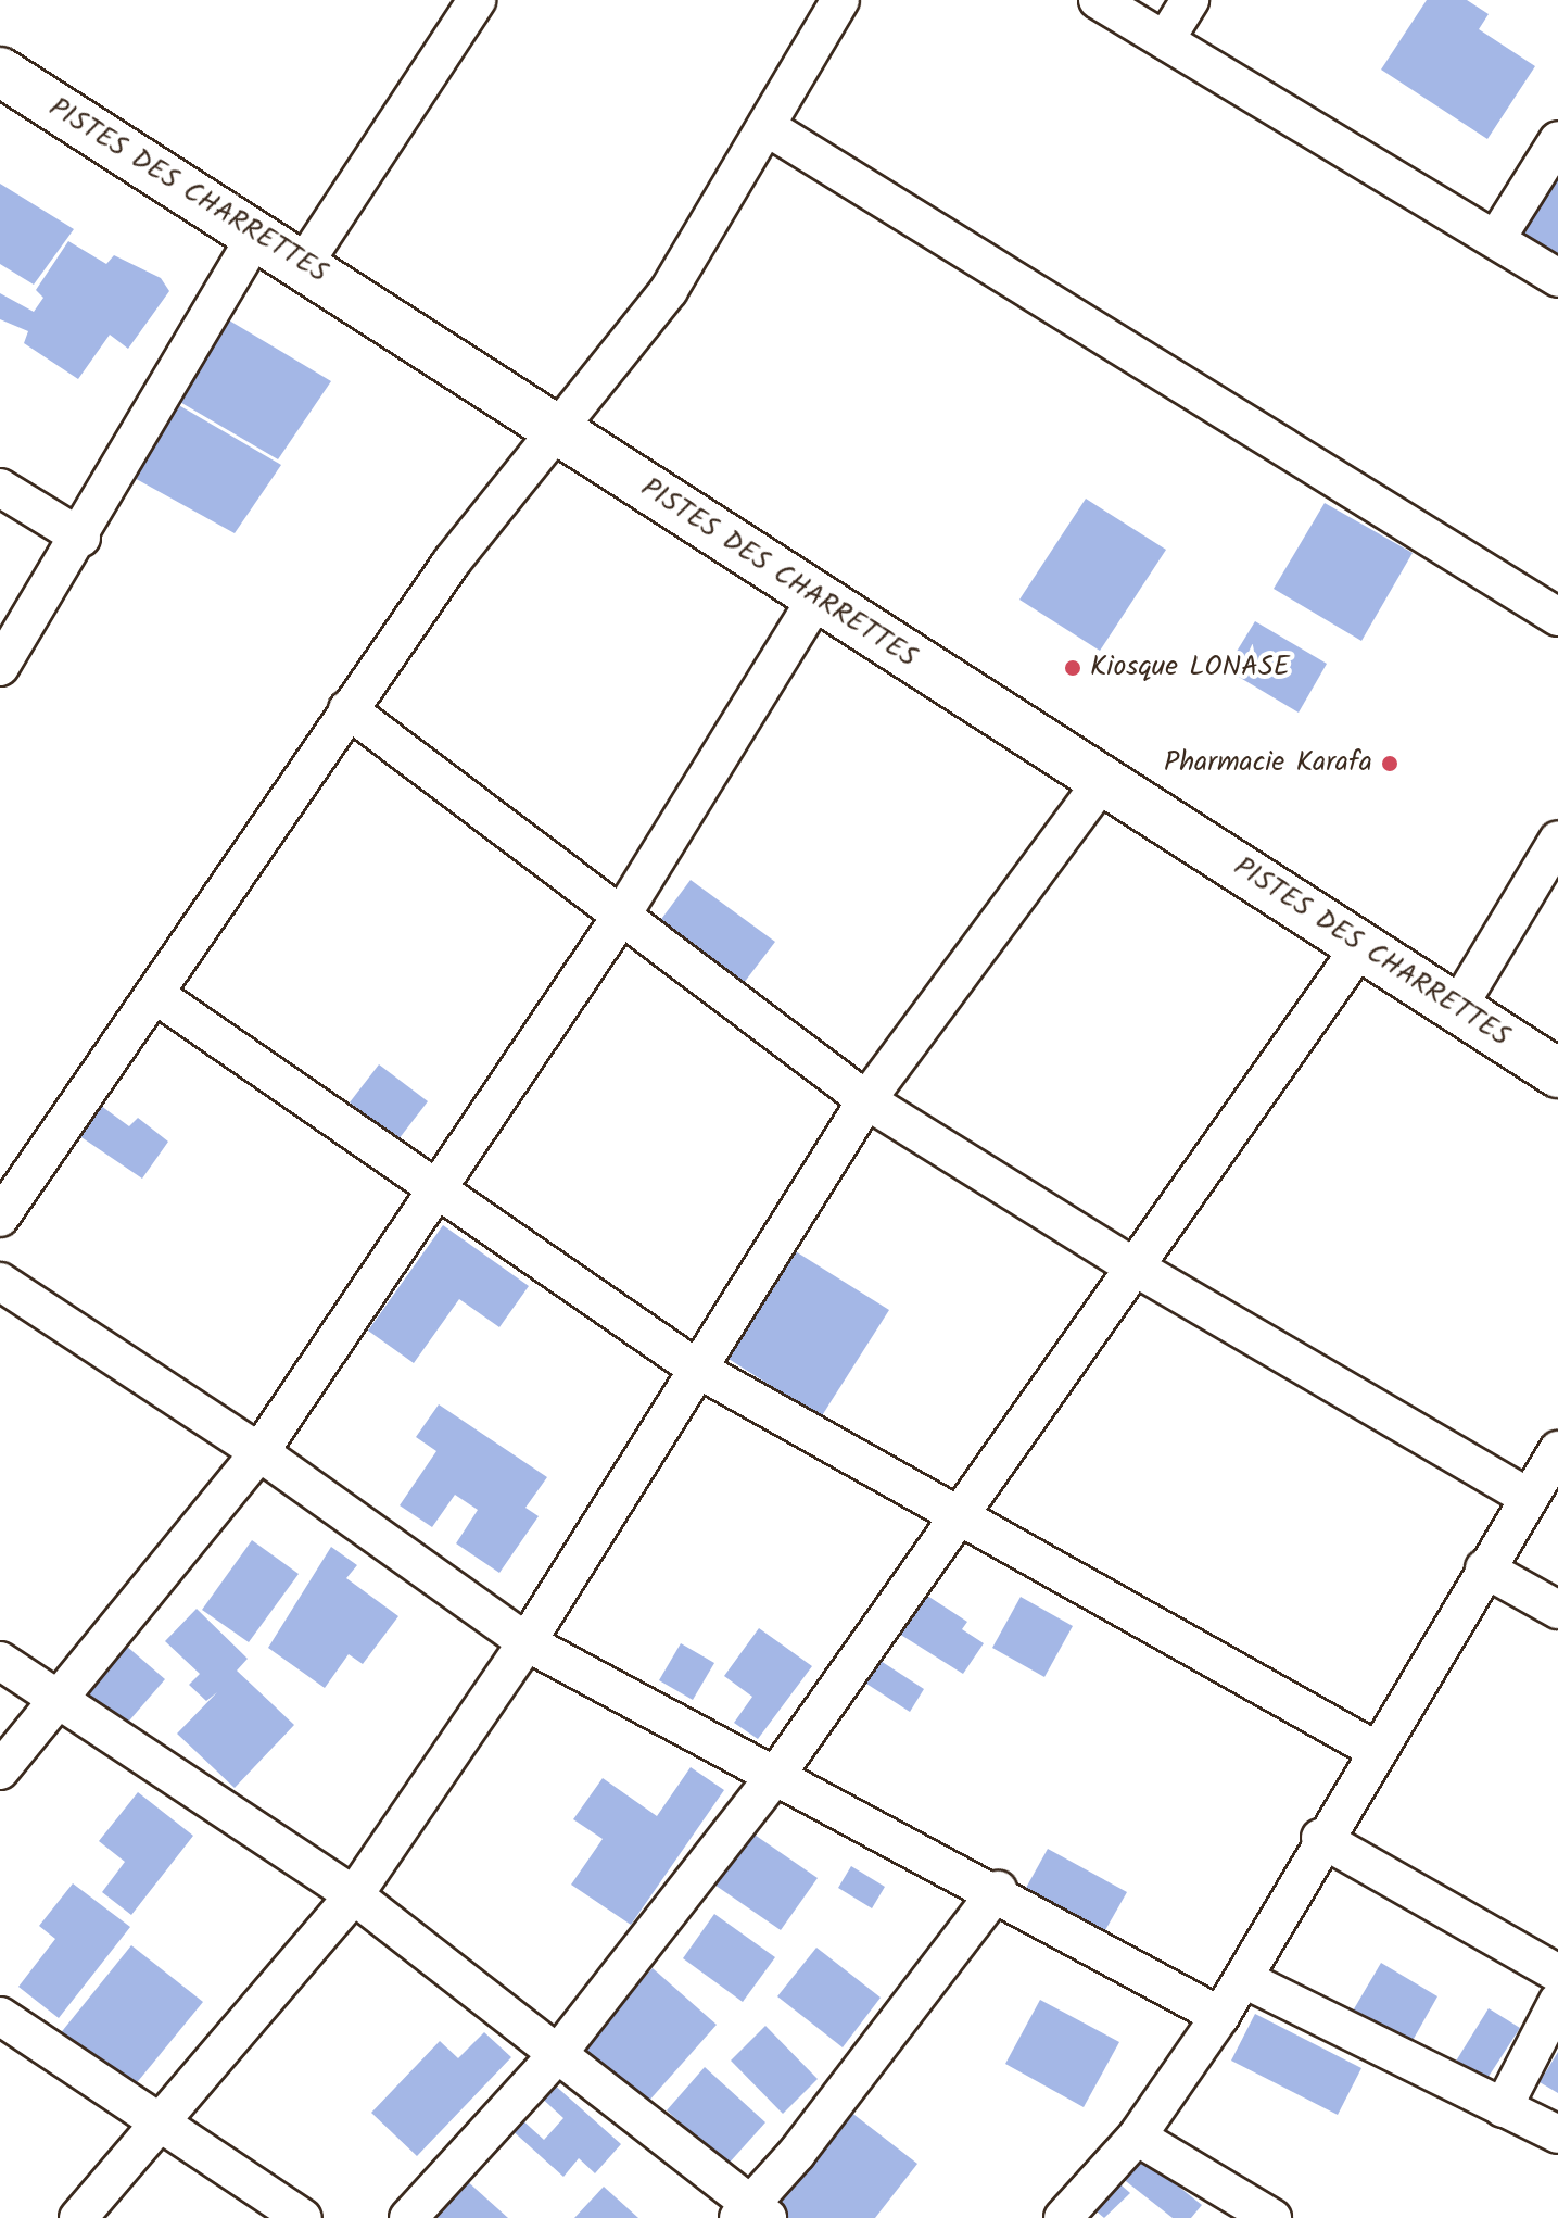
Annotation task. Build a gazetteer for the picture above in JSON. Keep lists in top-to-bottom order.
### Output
{
  "streets": {
    "main road": ["PISTES DES CHARRETTES"]
  },
  "places": ["Kiosque LONASE", "Pharmacie Karafa"]
}
